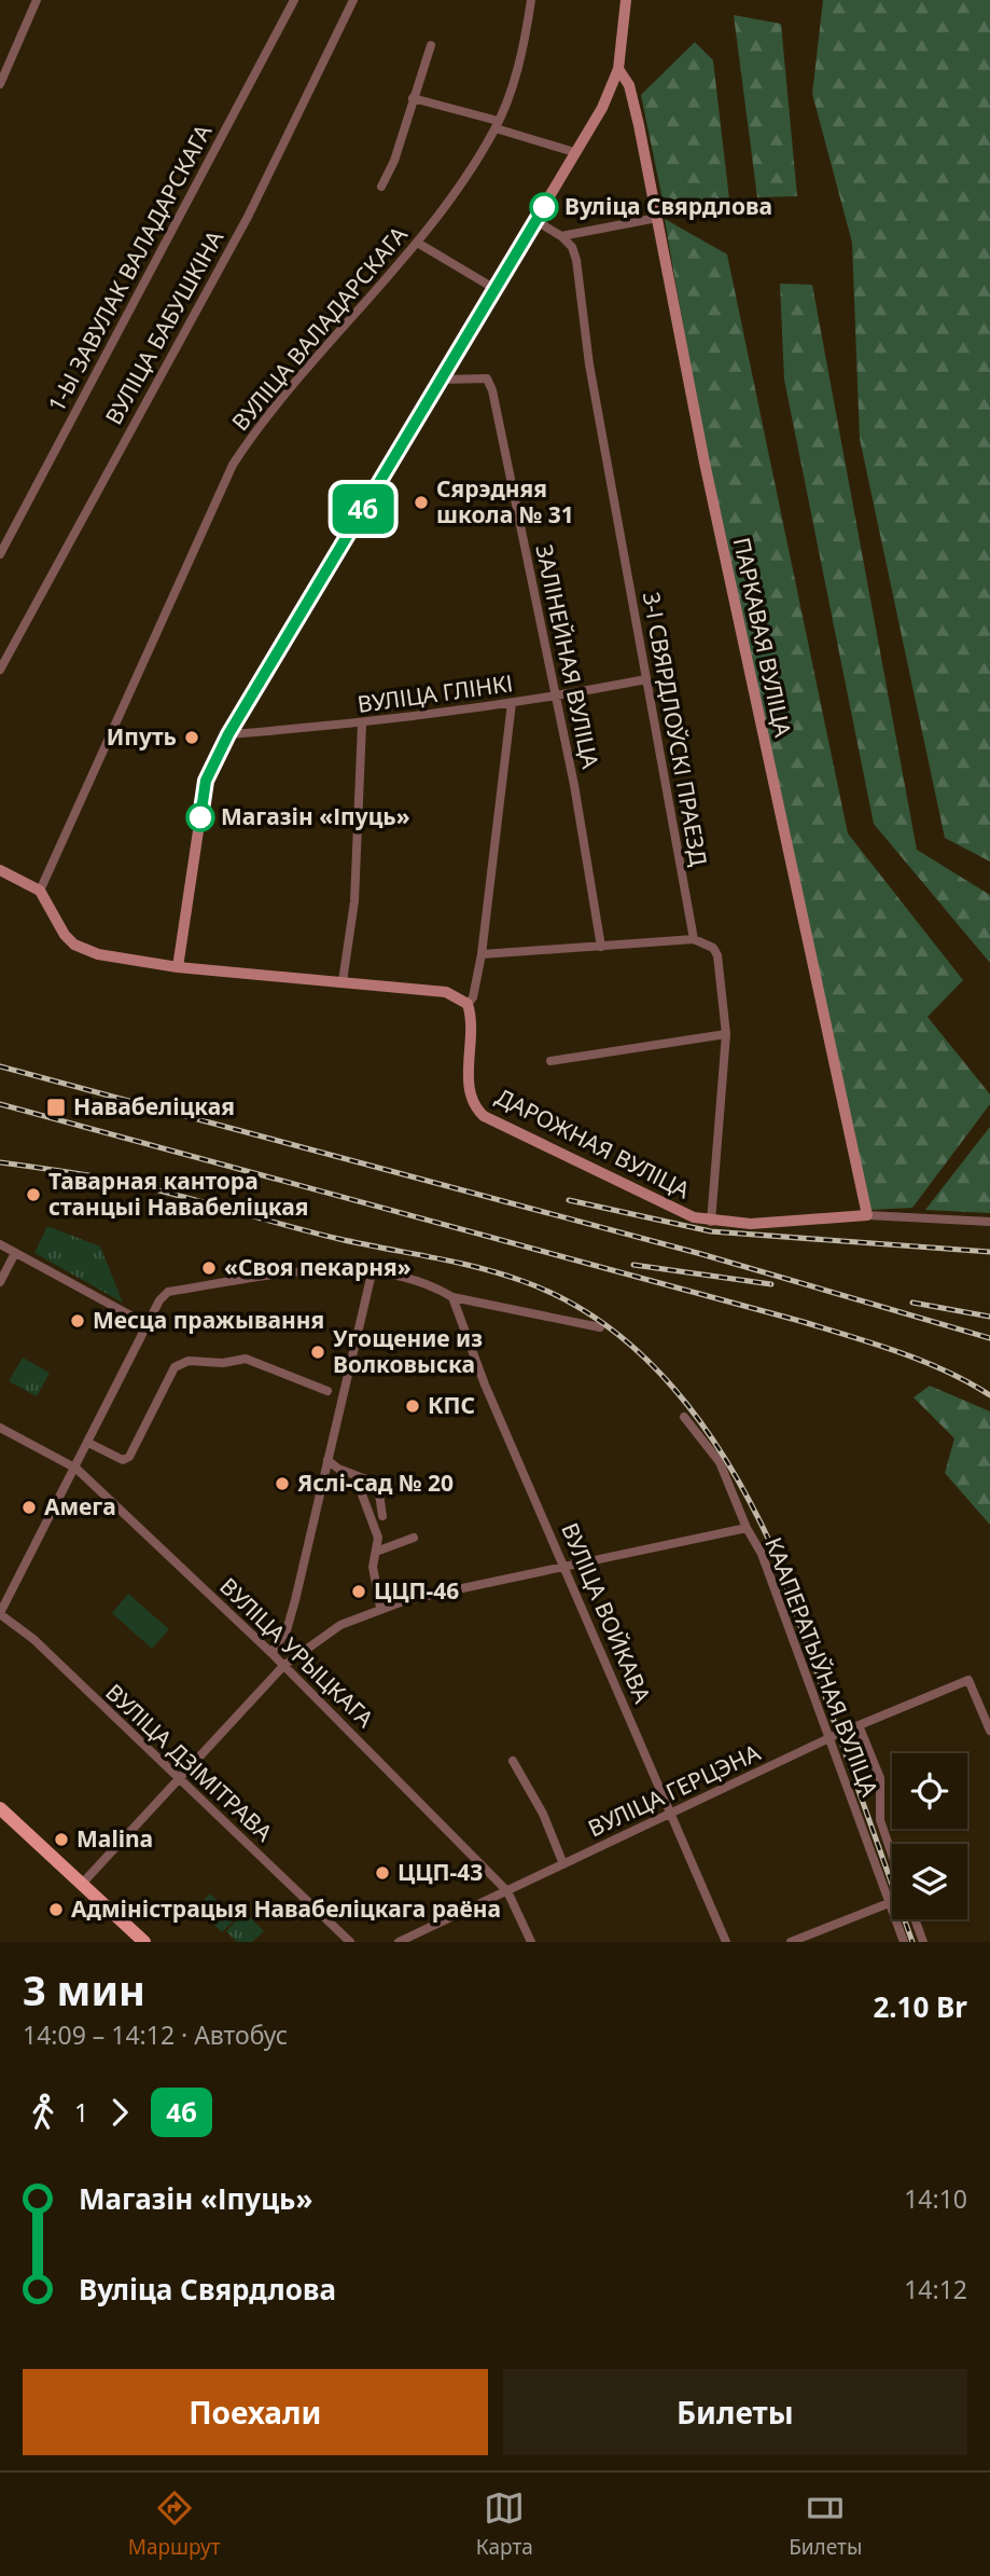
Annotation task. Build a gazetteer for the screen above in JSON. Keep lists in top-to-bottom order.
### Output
{
  "streets": {
    "street": [
      "1-Ы ЗАВУЛАК ВАЛАДАРСКАГА",
      "ВУЛІЦА БАБУШКІНА",
      "ВУЛІЦА ВАЛАДАРСКАГА",
      "ПАРКАВАЯ ВУЛІЦА",
      "ЗАЛІНЕЙНАЯ ВУЛІЦА",
      "ВУЛІЦА ГЛІНКІ",
      "3-І СВЯРДЛОЎСКІ ПРАЕЗД",
      "ДАРОЖНАЯ ВУЛІЦА",
      "ВУЛІЦА ВОЙКАВА",
      "ВУЛІЦА УРЫЦКАГА",
      "КААПЕРАТЫЎНАЯ ВУЛІЦА",
      "ВУЛІЦА ДЗІМІТРАВА",
      "ВУЛІЦА ГЕРЦЭНА"
    ]
  },
  "crossings": [
    ["ПАРКАВАЯ ВУЛІЦА", "ДАРОЖНАЯ ВУЛІЦА"],
    ["ЗАЛІНЕЙНАЯ ВУЛІЦА", "ВУЛІЦА ГЛІНКІ"],
    ["ВУЛІЦА ГЛІНКІ", "3-І СВЯРДЛОЎСКІ ПРАЕЗД"],
    ["ВУЛІЦА ВОЙКАВА", "ВУЛІЦА ГЕРЦЭНА"],
    ["ВУЛІЦА УРЫЦКАГА", "ВУЛІЦА ГЕРЦЭНА"],
    ["КААПЕРАТЫЎНАЯ ВУЛІЦА", "ВУЛІЦА ГЕРЦЭНА"]
  ],
  "places": {
    "other": [
      "Вуліца Свярдлова",
      "Сярэдняя школа № 31",
      "Ипуть",
      "Магазін «Іпуць»",
      "Таварная кантора станцыі Навабеліцкая",
      "«Своя пекарня»",
      "Месца пражывання",
      "Угощение из Волковыска",
      "КПС",
      "Яслі-сад № 20",
      "Амега",
      "ЦЦП-46",
      "Malina",
      "ЦЦП-43",
      "Адміністрацыя Навабеліцкага раёна"
    ],
    "transit": ["Навабеліцкая"]
  },
  "lines": ["bus line 4б"],
  "page": {
    "on_map": "4б",
    "heading": ["3 мин", "14:09 – 14:12 · Автобус", "2.10 Br"],
    "legs": ["1", "4б"],
    "list": [
      {
        "name": "Магазін «Іпуць»",
        "value": "14:10"
      },
      {
        "name": "Вуліца Свярдлова",
        "value": "14:12"
      }
    ],
    "buttons": ["Поехали", "Билеты"],
    "tabs": ["Маршрут", "Карта", "Билеты"]
  }
}
